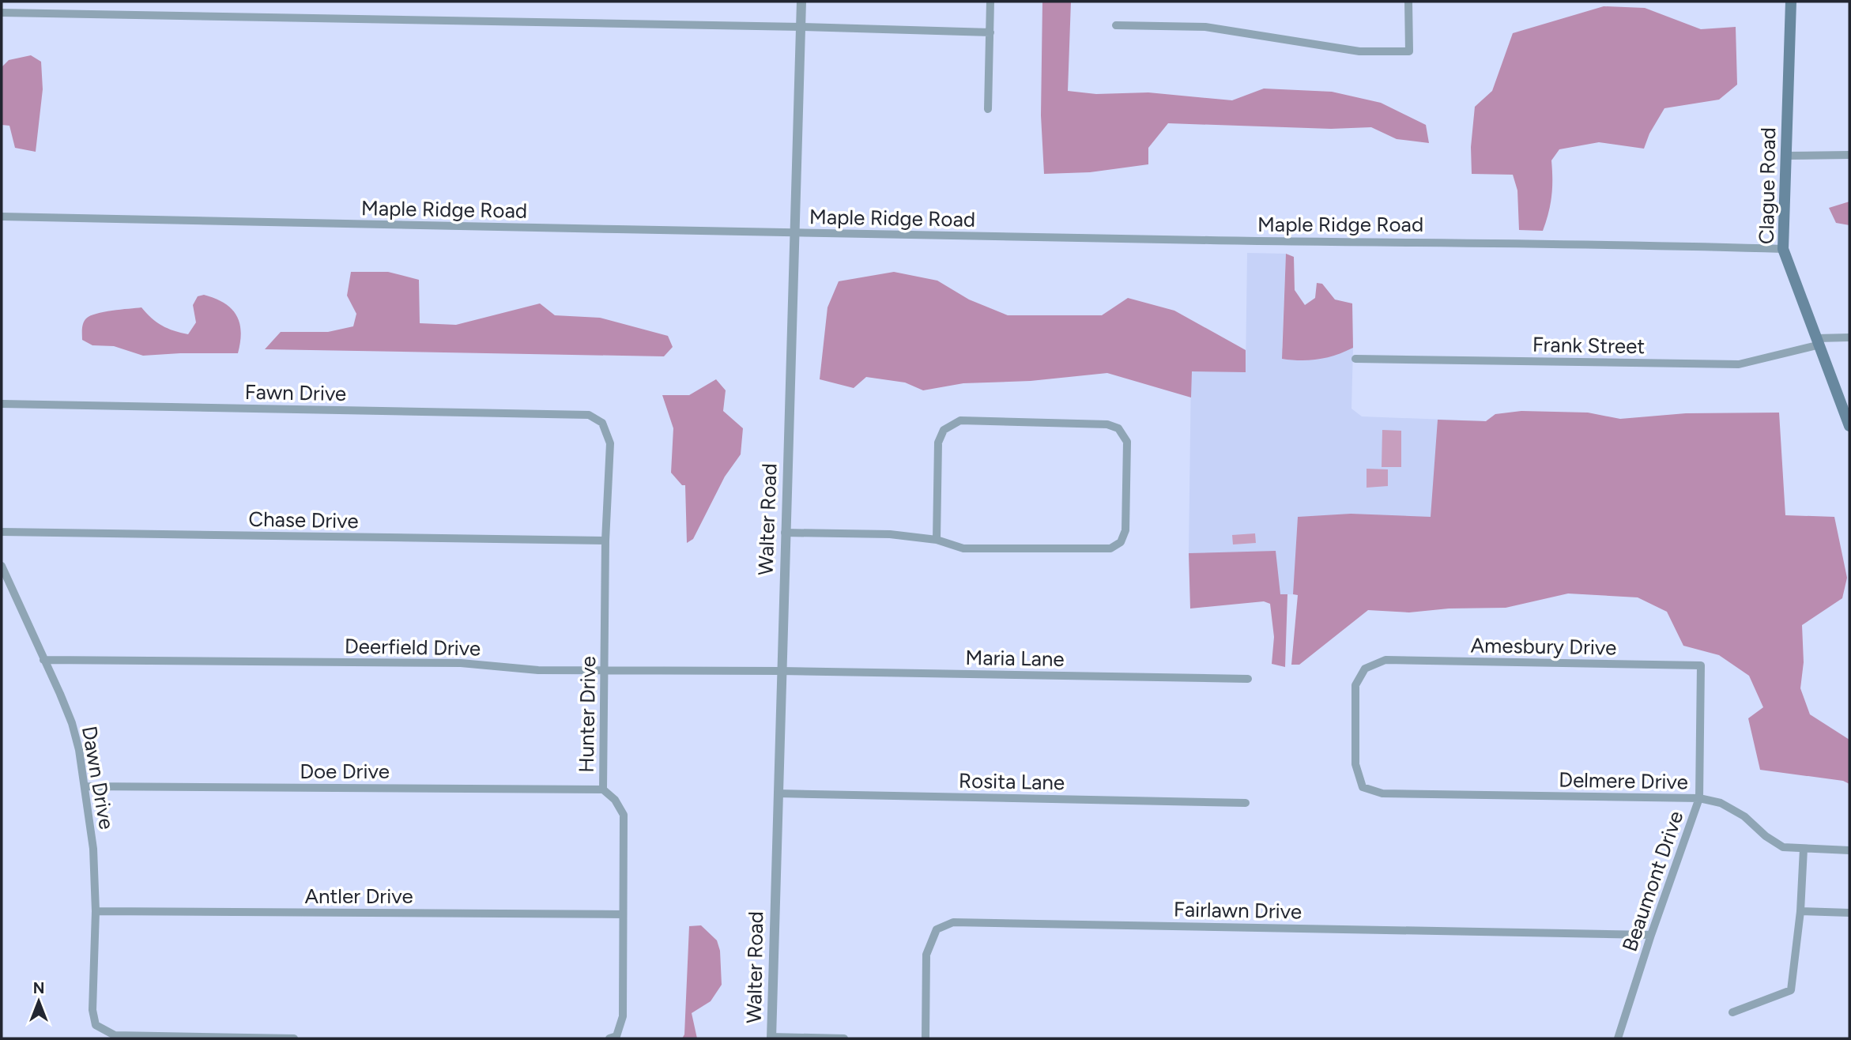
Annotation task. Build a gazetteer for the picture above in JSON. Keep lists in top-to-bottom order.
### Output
{
  "streets": {
    "main road": ["Clague Road"],
    "street": [
      "Maple Ridge Road",
      "Frank Street",
      "Fawn Drive",
      "Walter Road",
      "Chase Drive",
      "Amesbury Drive",
      "Deerfield Drive",
      "Maria Lane",
      "Hunter Drive",
      "Doe Drive",
      "Dawn Drive",
      "Delmere Drive",
      "Rosita Lane",
      "Beaumont Drive",
      "Antler Drive",
      "Fairlawn Drive"
    ]
  },
  "crossings": [
    ["Clague Road", "Maple Ridge Road"],
    ["Clague Road", "Frank Street"],
    ["Maple Ridge Road", "Walter Road"],
    ["Fawn Drive", "Hunter Drive"],
    ["Walter Road", "Deerfield Drive"],
    ["Walter Road", "Maria Lane"],
    ["Walter Road", "Rosita Lane"],
    ["Chase Drive", "Hunter Drive"],
    ["Amesbury Drive", "Delmere Drive"],
    ["Amesbury Drive", "Beaumont Drive"],
    ["Deerfield Drive", "Maria Lane"],
    ["Deerfield Drive", "Hunter Drive"],
    ["Deerfield Drive", "Dawn Drive"],
    ["Hunter Drive", "Doe Drive"],
    ["Hunter Drive", "Antler Drive"],
    ["Doe Drive", "Dawn Drive"],
    ["Dawn Drive", "Antler Drive"],
    ["Delmere Drive", "Beaumont Drive"],
    ["Beaumont Drive", "Fairlawn Drive"]
  ],
  "north": "top"
}
